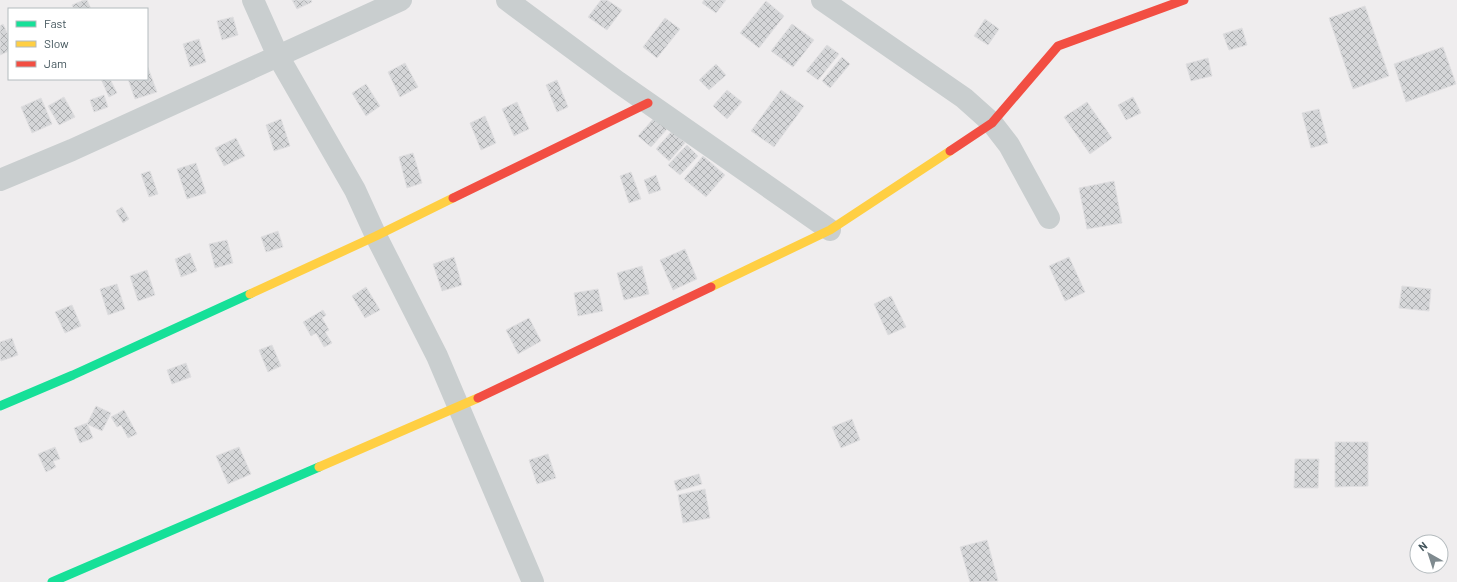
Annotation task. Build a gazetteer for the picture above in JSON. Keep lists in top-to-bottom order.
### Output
{
  "legend": ["Fast", "Slow", "Jam"],
  "north": "top left"
}
